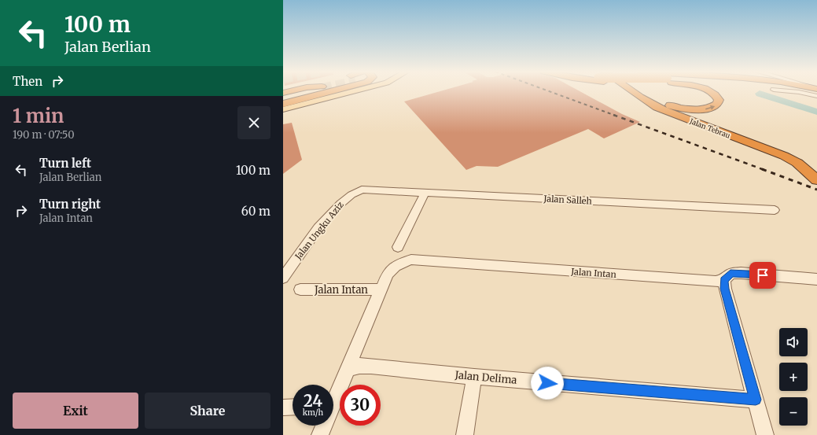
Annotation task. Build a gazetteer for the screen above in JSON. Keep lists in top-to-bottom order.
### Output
{
  "streets": {
    "highway": ["Jalan Tebrau"],
    "street": [
      "Jalan Salleh",
      "Jalan Ungku Aziz",
      "Jalan Intan",
      "Jalan Delima"
    ]
  },
  "crossings": [
    ["Jalan Salleh", "Jalan Ungku Aziz"],
    ["Jalan Intan", "Jalan Delima"]
  ],
  "page": {
    "turn": ["100 m", "Jalan Berlian"],
    "then": "Then",
    "heading": ["1 min", "190 m · 07:50"],
    "list": [
      {
        "name": "Turn left",
        "note": "Jalan Berlian",
        "value": "100 m"
      },
      {
        "name": "Turn right",
        "note": "Jalan Intan",
        "value": "60 m"
      }
    ],
    "map_buttons": ["+", "−"],
    "speed": "24 km/h",
    "limit": "30",
    "buttons": ["Exit", "Share"]
  }
}
